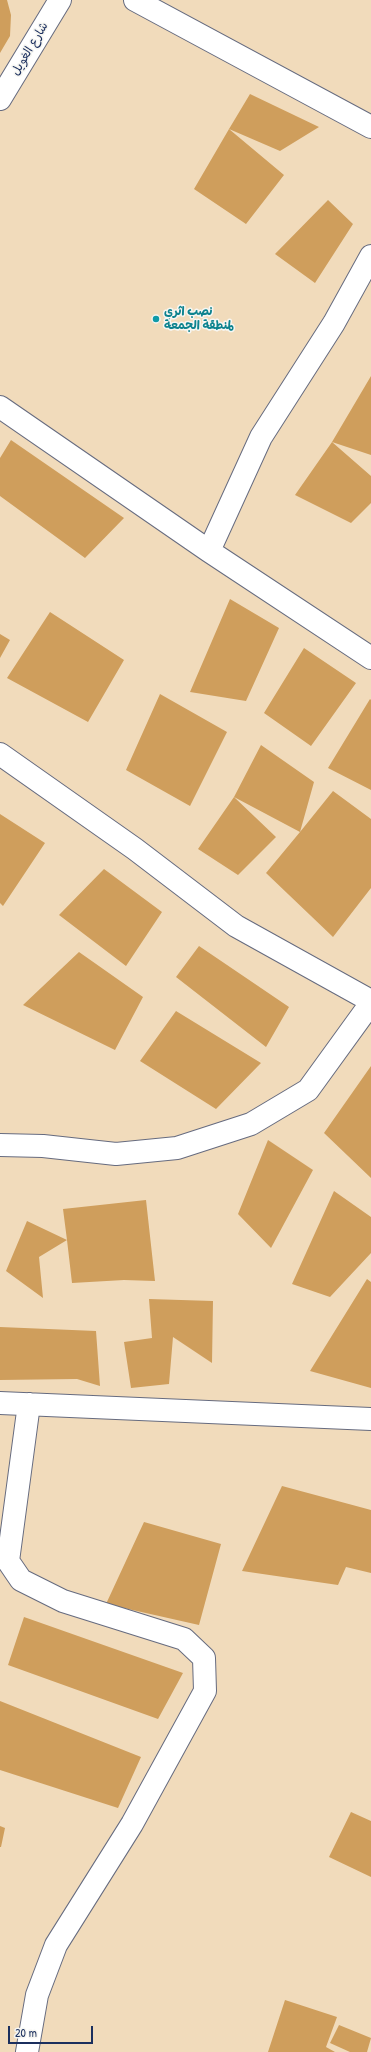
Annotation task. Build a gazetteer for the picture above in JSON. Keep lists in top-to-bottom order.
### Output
{
  "streets": {
    "street": ["شارع الغويل"]
  },
  "places": ["نصب اثري لمنطقة الجمعة"],
  "scale_bar": "20 m"
}
